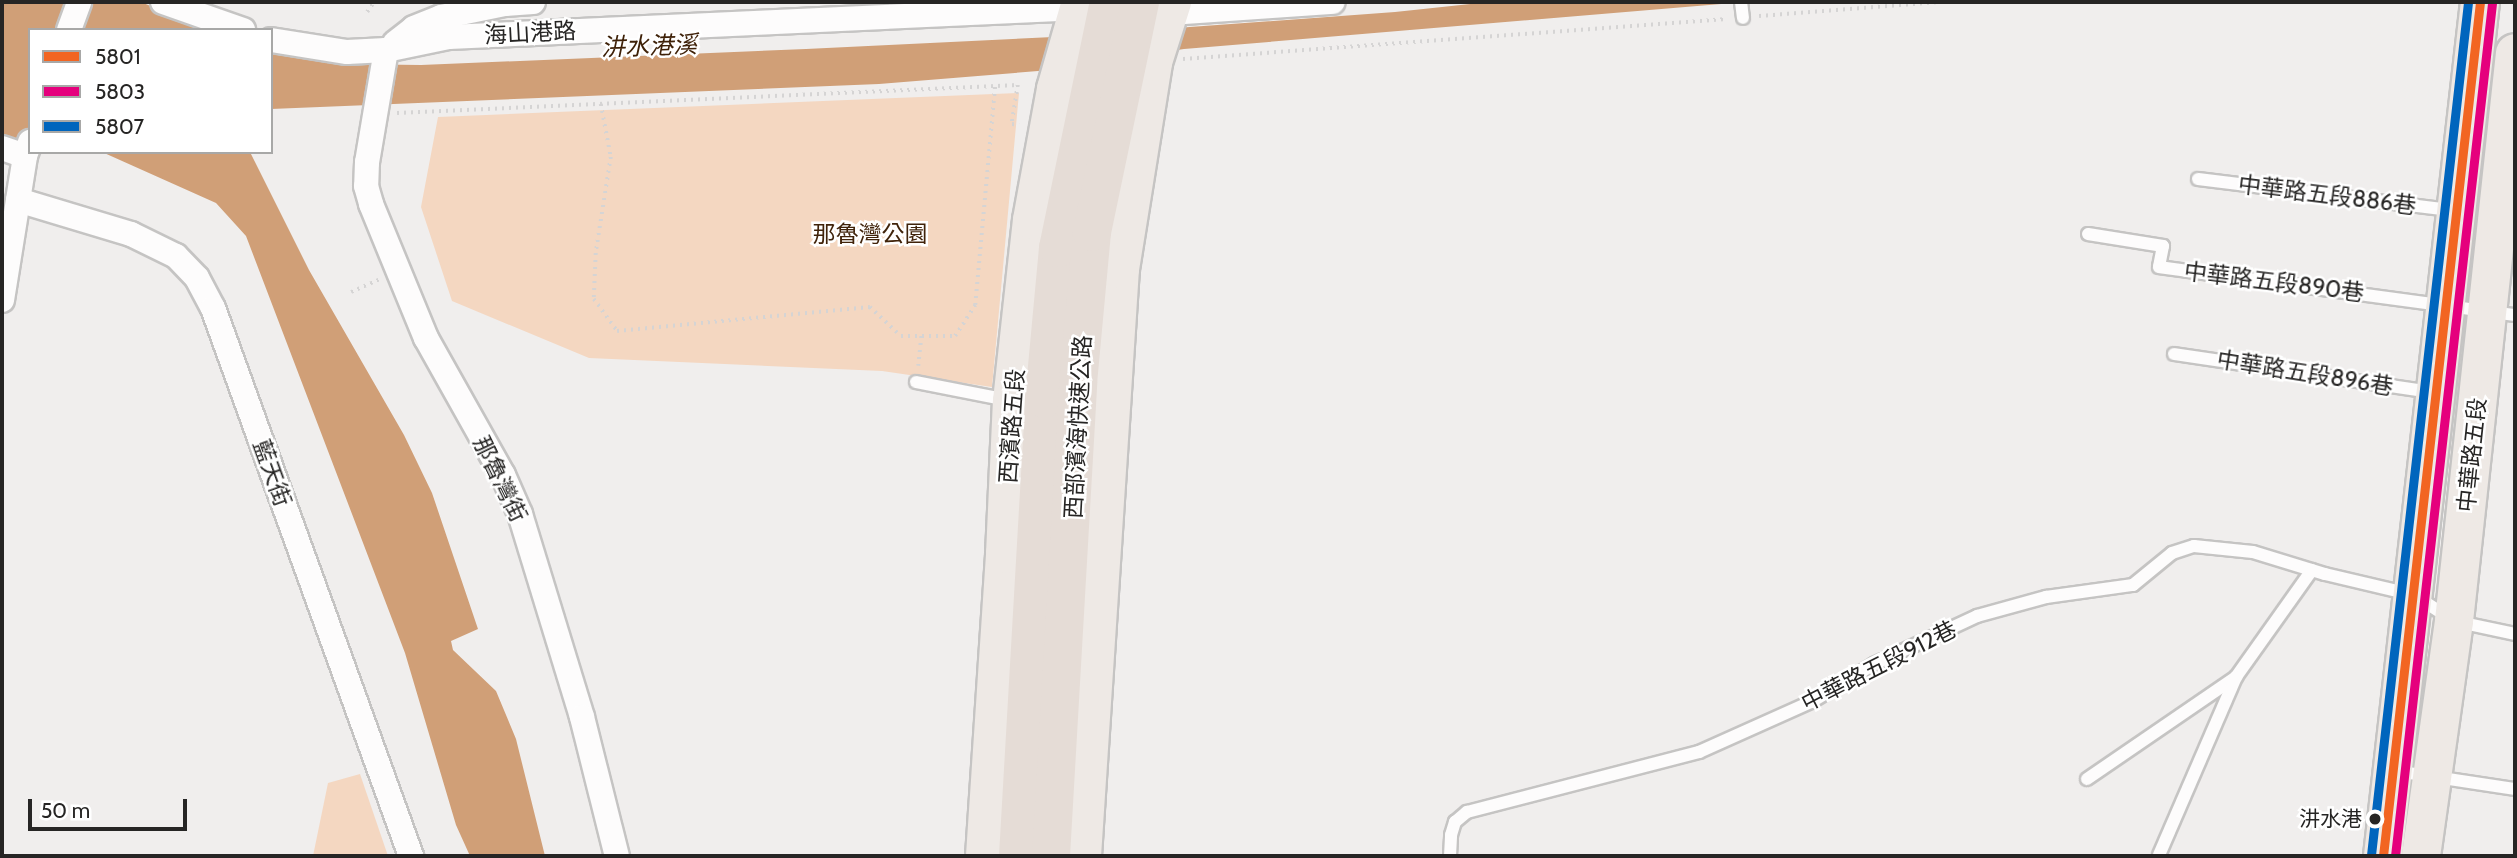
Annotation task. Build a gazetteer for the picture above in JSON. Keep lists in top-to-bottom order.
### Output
{
  "streets": {
    "highway": ["西部濱海快速公路"],
    "main road": ["西濱路五段", "中華路五段"],
    "street": ["海山港路", "藍天街", "那魯灣街"],
    "lane": [
      "中華路五段886巷",
      "中華路五段890巷",
      "中華路五段896巷",
      "中華路五段912巷"
    ]
  },
  "crossings": [
    ["海山港路", "西濱路五段"],
    ["海山港路", "西部濱海快速公路"],
    ["海山港路", "那魯灣街"],
    ["中華路五段886巷", "中華路五段"],
    ["中華路五段890巷", "中華路五段"],
    ["中華路五段896巷", "中華路五段"],
    ["西濱路五段", "西部濱海快速公路"],
    ["中華路五段", "中華路五段912巷"]
  ],
  "water": ["汫水港溪"],
  "parks": ["那魯灣公園"],
  "places": ["汫水港"],
  "lines": ["transit line 5801", "transit line 5807", "transit line 5803"],
  "legend": ["5801", "5803", "5807"],
  "scale_bar": "50 m"
}
